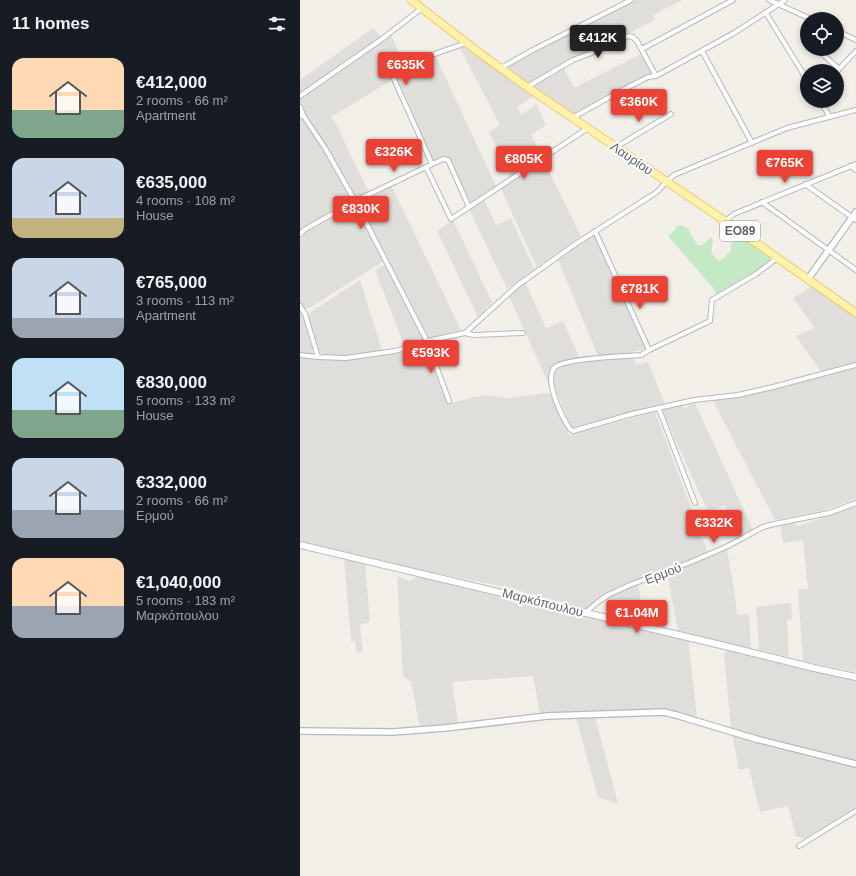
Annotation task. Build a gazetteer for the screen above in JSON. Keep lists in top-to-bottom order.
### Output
{
  "streets": {
    "main road": ["Λαυρίου", "ΕΟ89", "Μαρκόπουλου"],
    "street": ["Ερμού"]
  },
  "crossings": [
    ["Ερμού", "Μαρκόπουλου"]
  ],
  "page": {
    "heading": "11 homes",
    "price": [
      "€412K",
      "€635K",
      "€360K",
      "€326K",
      "€805K",
      "€765K",
      "€830K",
      "€781K",
      "€593K",
      "€332K",
      "€1.04M"
    ],
    "list": [
      {
        "name": "€412,000",
        "note": "2 rooms · 66 m² · Apartment"
      },
      {
        "name": "€635,000",
        "note": "4 rooms · 108 m² · House"
      },
      {
        "name": "€765,000",
        "note": "3 rooms · 113 m² · Apartment"
      },
      {
        "name": "€830,000",
        "note": "5 rooms · 133 m² · House"
      },
      {
        "name": "€332,000",
        "note": "2 rooms · 66 m² · Ερμού"
      },
      {
        "name": "€1,040,000",
        "note": "5 rooms · 183 m² · Μαρκόπουλου"
      }
    ]
  }
}
